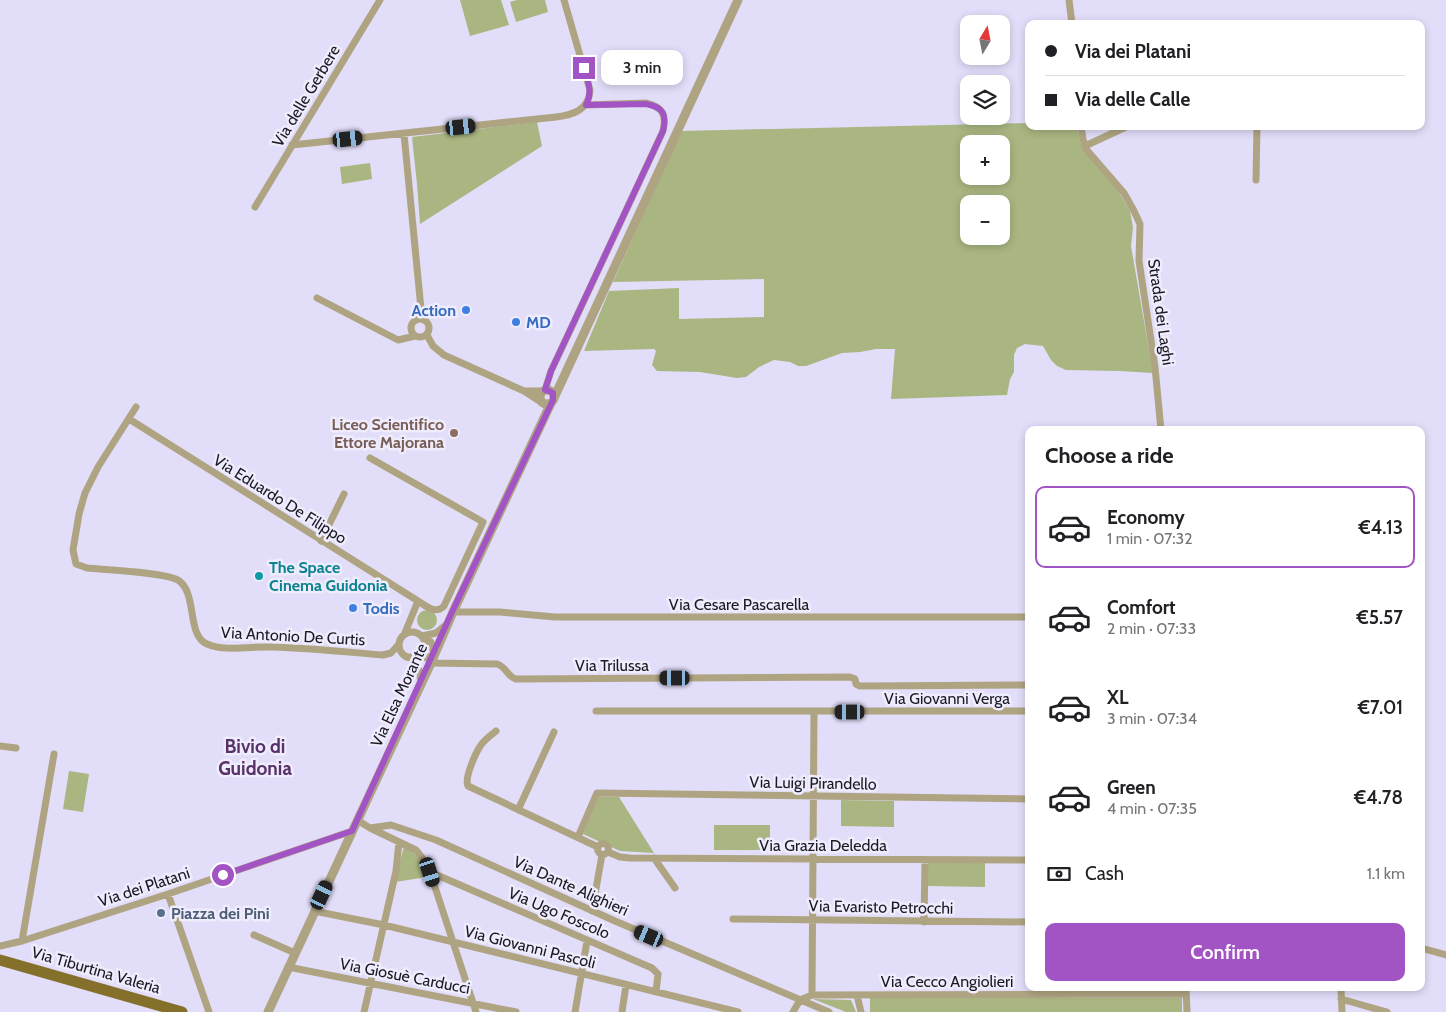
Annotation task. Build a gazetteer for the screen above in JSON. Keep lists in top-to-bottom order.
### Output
{
  "streets": {
    "main road": ["Via Tiburtina Valeria"],
    "street": [
      "Via delle Gerbere",
      "Strada dei Laghi",
      "Via Eduardo De Filippo",
      "Via Cesare Pascarella",
      "Via Antonio De Curtis",
      "Via Trilussa",
      "Via Elsa Morante",
      "Via Giovanni Verga",
      "Via Luigi Pirandello",
      "Via Grazia Deledda",
      "Via Dante Alighieri",
      "Via dei Platani",
      "Via Evaristo Petrocchi",
      "Via Ugo Foscolo",
      "Via Giovanni Pascoli",
      "Via Giosuè Carducci",
      "Via Cecco Angiolieri"
    ]
  },
  "crossings": [
    ["Via Eduardo De Filippo", "Via Antonio De Curtis"],
    ["Via Cesare Pascarella", "Via Elsa Morante"],
    ["Via Trilussa", "Via Elsa Morante"],
    ["Via Elsa Morante", "Via dei Platani"],
    ["Via Elsa Morante", "Via Giovanni Pascoli"],
    ["Via Elsa Morante", "Via Giosuè Carducci"],
    ["Via dei Platani", "Via Tiburtina Valeria"],
    ["Via Ugo Foscolo", "Via Giovanni Pascoli"]
  ],
  "districts": ["Bivio di Guidonia"],
  "places": [
    "Action",
    "MD",
    "Liceo Scientifico Ettore Majorana",
    "The Space Cinema Guidonia",
    "Todis",
    "Piazza dei Pini"
  ],
  "north": "top",
  "page": {
    "map_buttons": ["+", "−"],
    "banner": ["Via dei Platani", "Via delle Calle"],
    "bubble": "3 min",
    "heading": "Choose a ride",
    "list": [
      {
        "name": "Economy",
        "note": "1 min · 07:32",
        "value": "€4.13"
      },
      {
        "name": "Comfort",
        "note": "2 min · 07:33",
        "value": "€5.57"
      },
      {
        "name": "XL",
        "note": "3 min · 07:34",
        "value": "€7.01"
      },
      {
        "name": "Green",
        "note": "4 min · 07:35",
        "value": "€4.78"
      }
    ],
    "pay": ["Cash", "1.1 km"],
    "buttons": "Confirm"
  }
}
